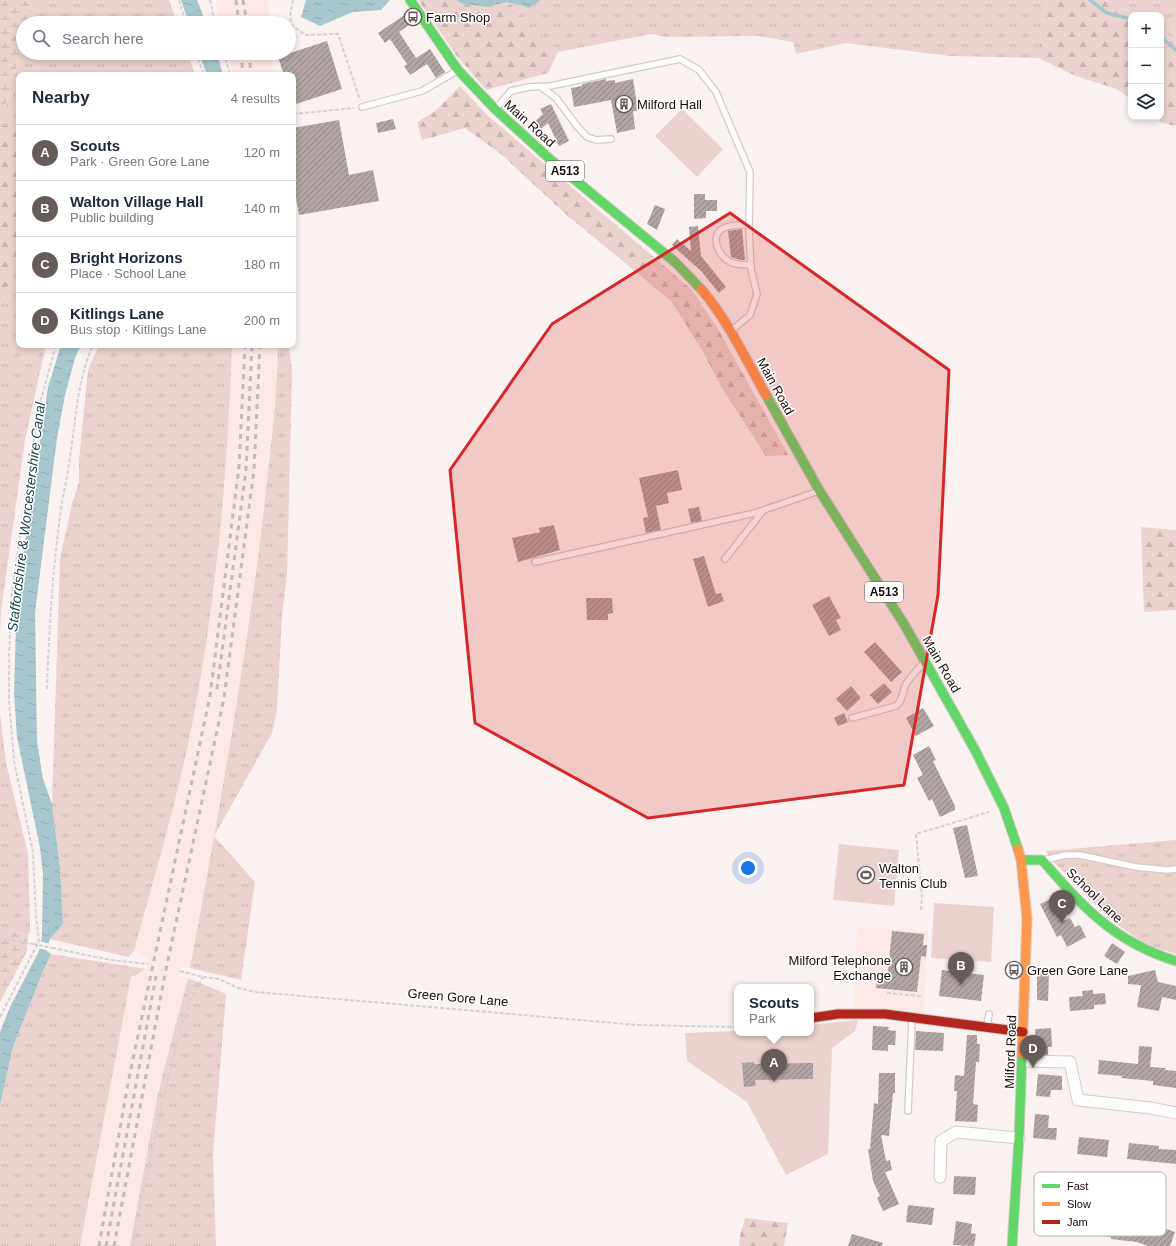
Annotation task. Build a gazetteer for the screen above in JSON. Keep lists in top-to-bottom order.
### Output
{
  "streets": {
    "main road": [
      "Main Road",
      "A513",
      "School Lane",
      "Milford Road"
    ],
    "path": ["Green Gore Lane"]
  },
  "crossings": [
    ["Main Road", "Milford Road"]
  ],
  "water": ["Staffordshire & Worcestershire Canal"],
  "places": {
    "bus stop": ["Farm Shop", "Green Gore Lane"],
    "building": ["Milford Hall", "Milford Telephone Exchange"],
    "sports": ["Walton Tennis Club"]
  },
  "legend": ["Fast", "Slow", "Jam"],
  "page": {
    "map_buttons": ["+", "−"],
    "search": "Search here",
    "heading": ["Nearby", "4 results"],
    "list": [
      {
        "mark": "A",
        "name": "Scouts",
        "note": "Park · Green Gore Lane",
        "value": "120 m"
      },
      {
        "mark": "B",
        "name": "Walton Village Hall",
        "note": "Public building",
        "value": "140 m"
      },
      {
        "mark": "C",
        "name": "Bright Horizons",
        "note": "Place · School Lane",
        "value": "180 m"
      },
      {
        "mark": "D",
        "name": "Kitlings Lane",
        "note": "Bus stop · Kitlings Lane",
        "value": "200 m"
      }
    ],
    "pins": [
      "C",
      "B",
      "D",
      "A"
    ],
    "popup": ["Scouts", "Park"]
  }
}
